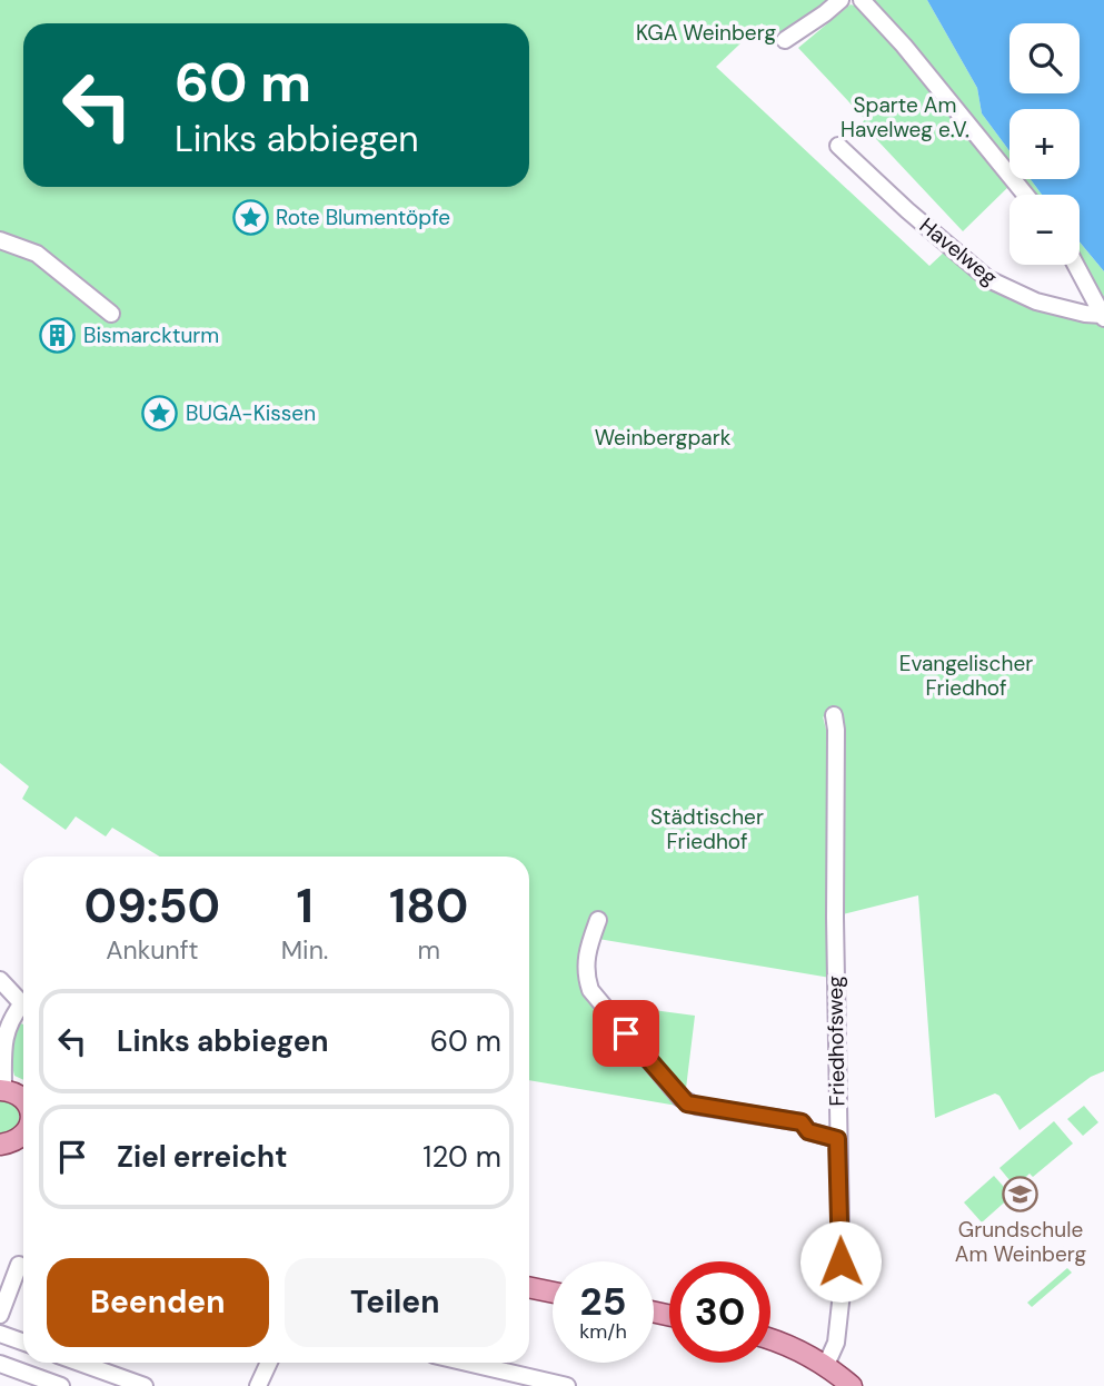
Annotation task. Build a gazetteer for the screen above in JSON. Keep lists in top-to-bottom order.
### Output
{
  "streets": {
    "street": ["Havelweg", "Friedhofsweg"]
  },
  "parks": [
    "KGA Weinberg",
    "Sparte Am Havelweg e.V.",
    "Weinbergpark",
    "Evangelischer Friedhof",
    "Städtischer Friedhof"
  ],
  "places": {
    "place": ["Rote Blumentöpfe", "BUGA-Kissen"],
    "building": ["Bismarckturm"],
    "school or university": ["Grundschule Am Weinberg"]
  },
  "page": {
    "map_buttons": ["+", "−"],
    "turn": ["60 m", "Links abbiegen"],
    "eta": [
      "09:50",
      "Ankunft",
      "1",
      "Min.",
      "180",
      "m"
    ],
    "list": [
      {
        "name": "Links abbiegen",
        "value": "60 m"
      },
      {
        "name": "Ziel erreicht",
        "value": "120 m"
      }
    ],
    "buttons": ["Beenden", "Teilen"],
    "speed": "25 km/h",
    "limit": "30"
  }
}
